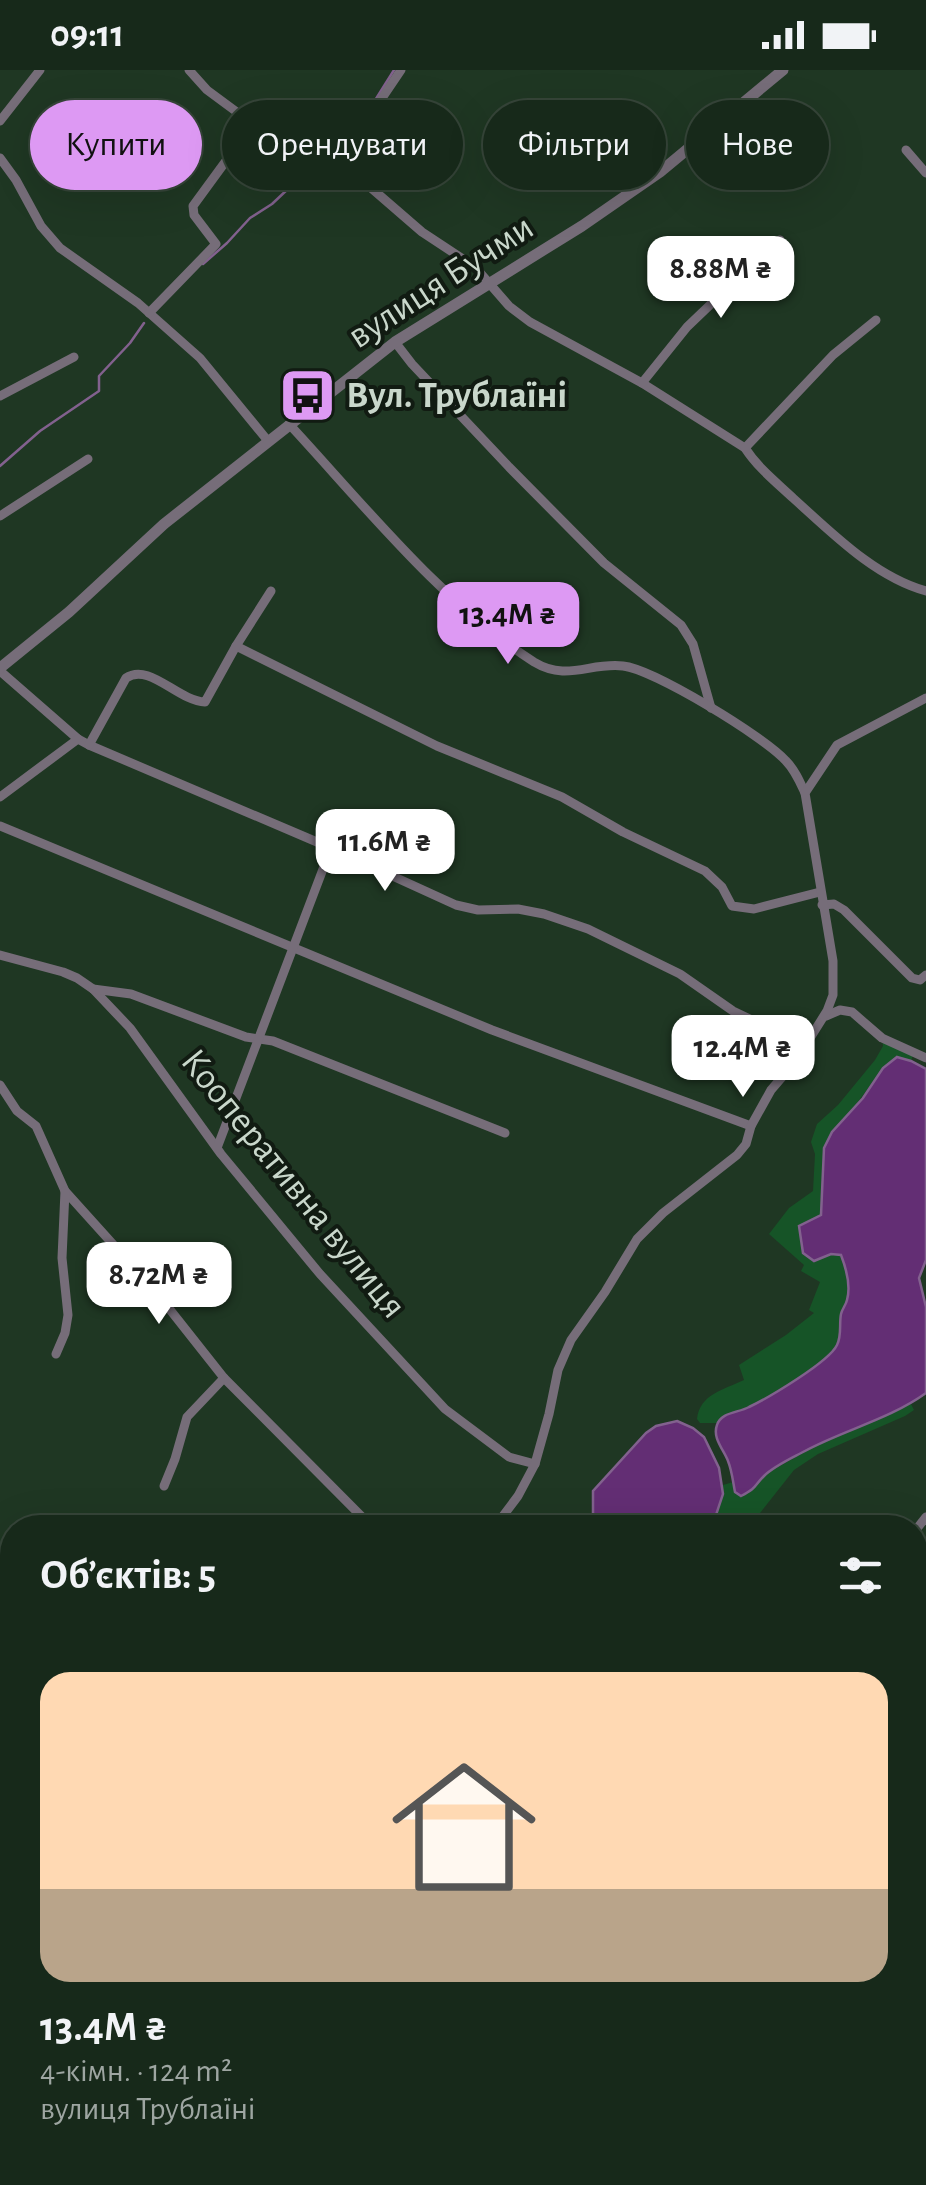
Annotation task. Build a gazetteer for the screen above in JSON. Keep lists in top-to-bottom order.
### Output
{
  "streets": {
    "street": ["вулиця Бучми", "Кооперативна вулиця"]
  },
  "places": {
    "bus stop": ["Вул. Трублаїні"]
  },
  "page": {
    "status": "09:11",
    "chip": [
      "Купити",
      "Орендувати",
      "Фільтри",
      "Нове"
    ],
    "price": [
      "8.88M ₴",
      "13.4M ₴",
      "11.6M ₴",
      "12.4M ₴",
      "8.72M ₴"
    ],
    "heading": "Об’єктів: 5",
    "list": [
      {
        "name": "13.4M ₴",
        "note": "4-кімн. · 124 m² · вулиця Трублаїні"
      }
    ]
  }
}
